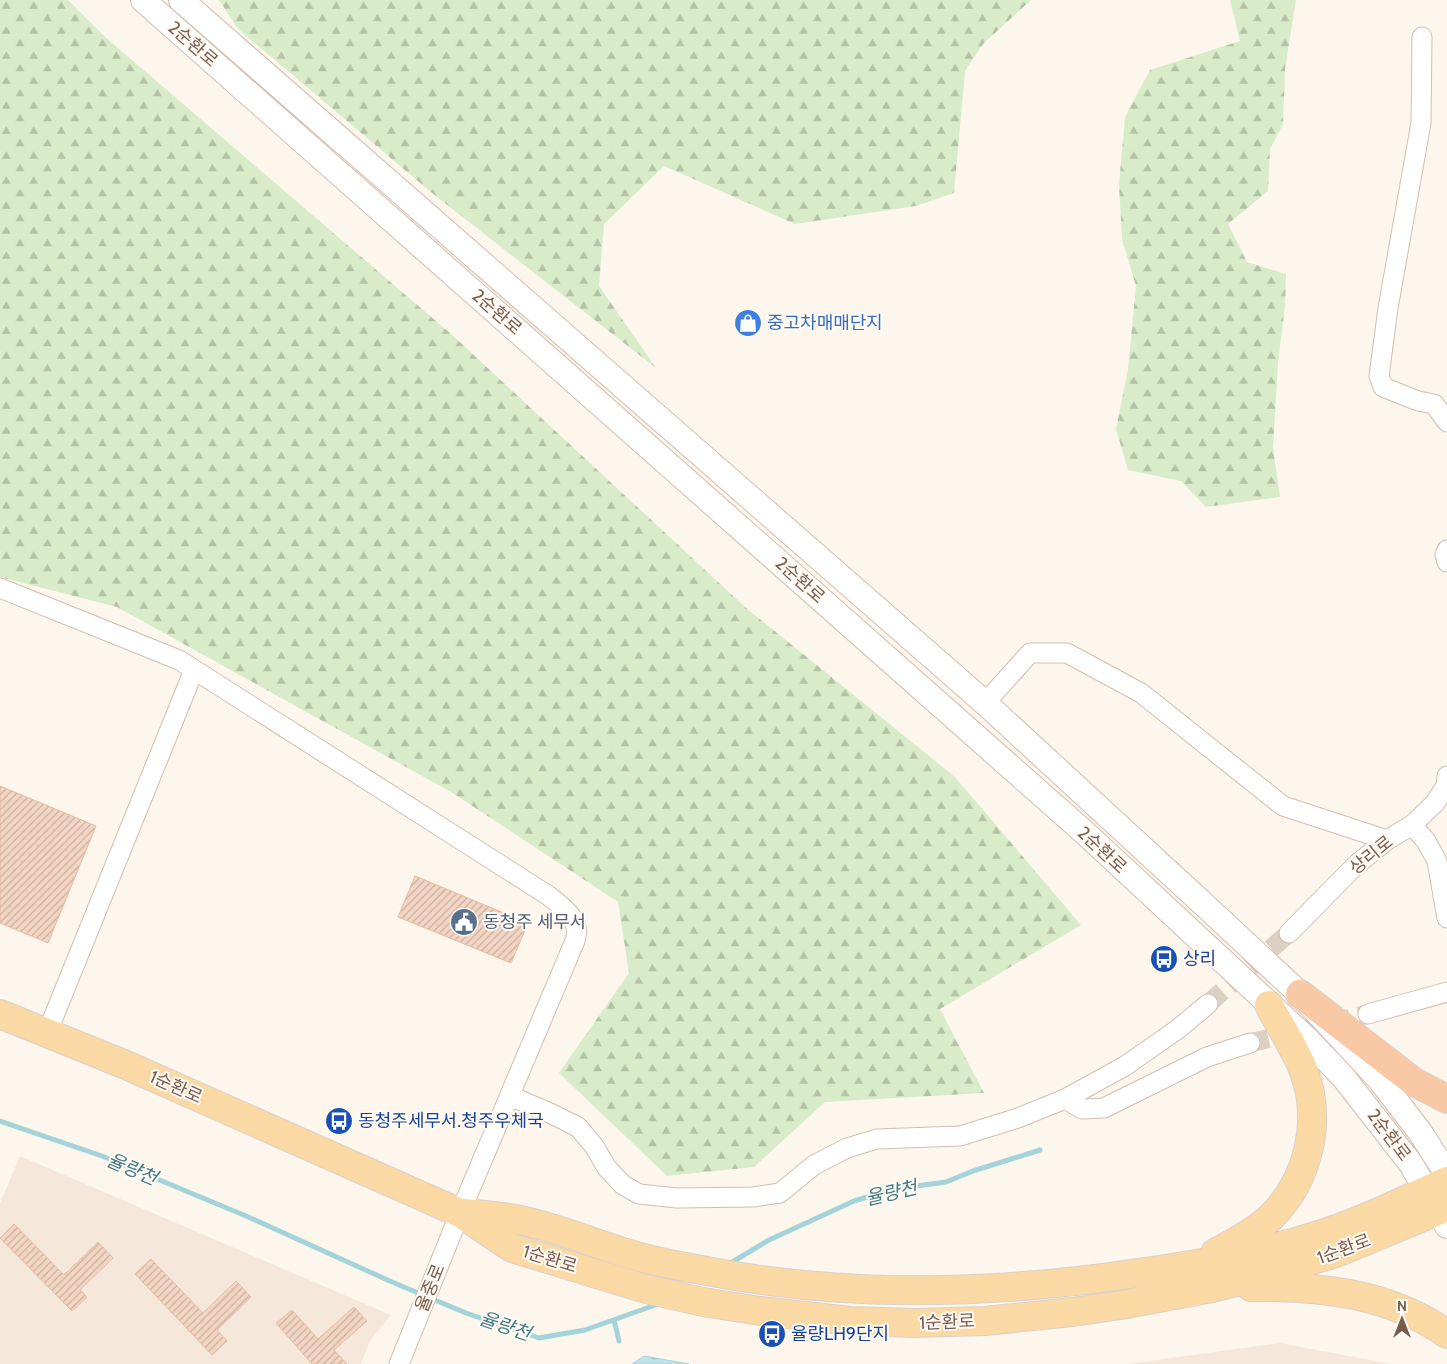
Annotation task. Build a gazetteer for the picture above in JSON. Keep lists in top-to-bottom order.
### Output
{
  "streets": {
    "main road": ["1순환로"],
    "street": ["2순환로", "상리로", "율중로"]
  },
  "crossings": [
    ["2순환로", "1순환로"],
    ["1순환로", "율중로"]
  ],
  "water": ["율량천"],
  "places": {
    "shop": ["중고차매매단지"],
    "public building": ["동청주 세무서"],
    "bus stop": ["상리", "동청주세무서.청주우체국", "율량LH9단지"]
  },
  "north": "top"
}
